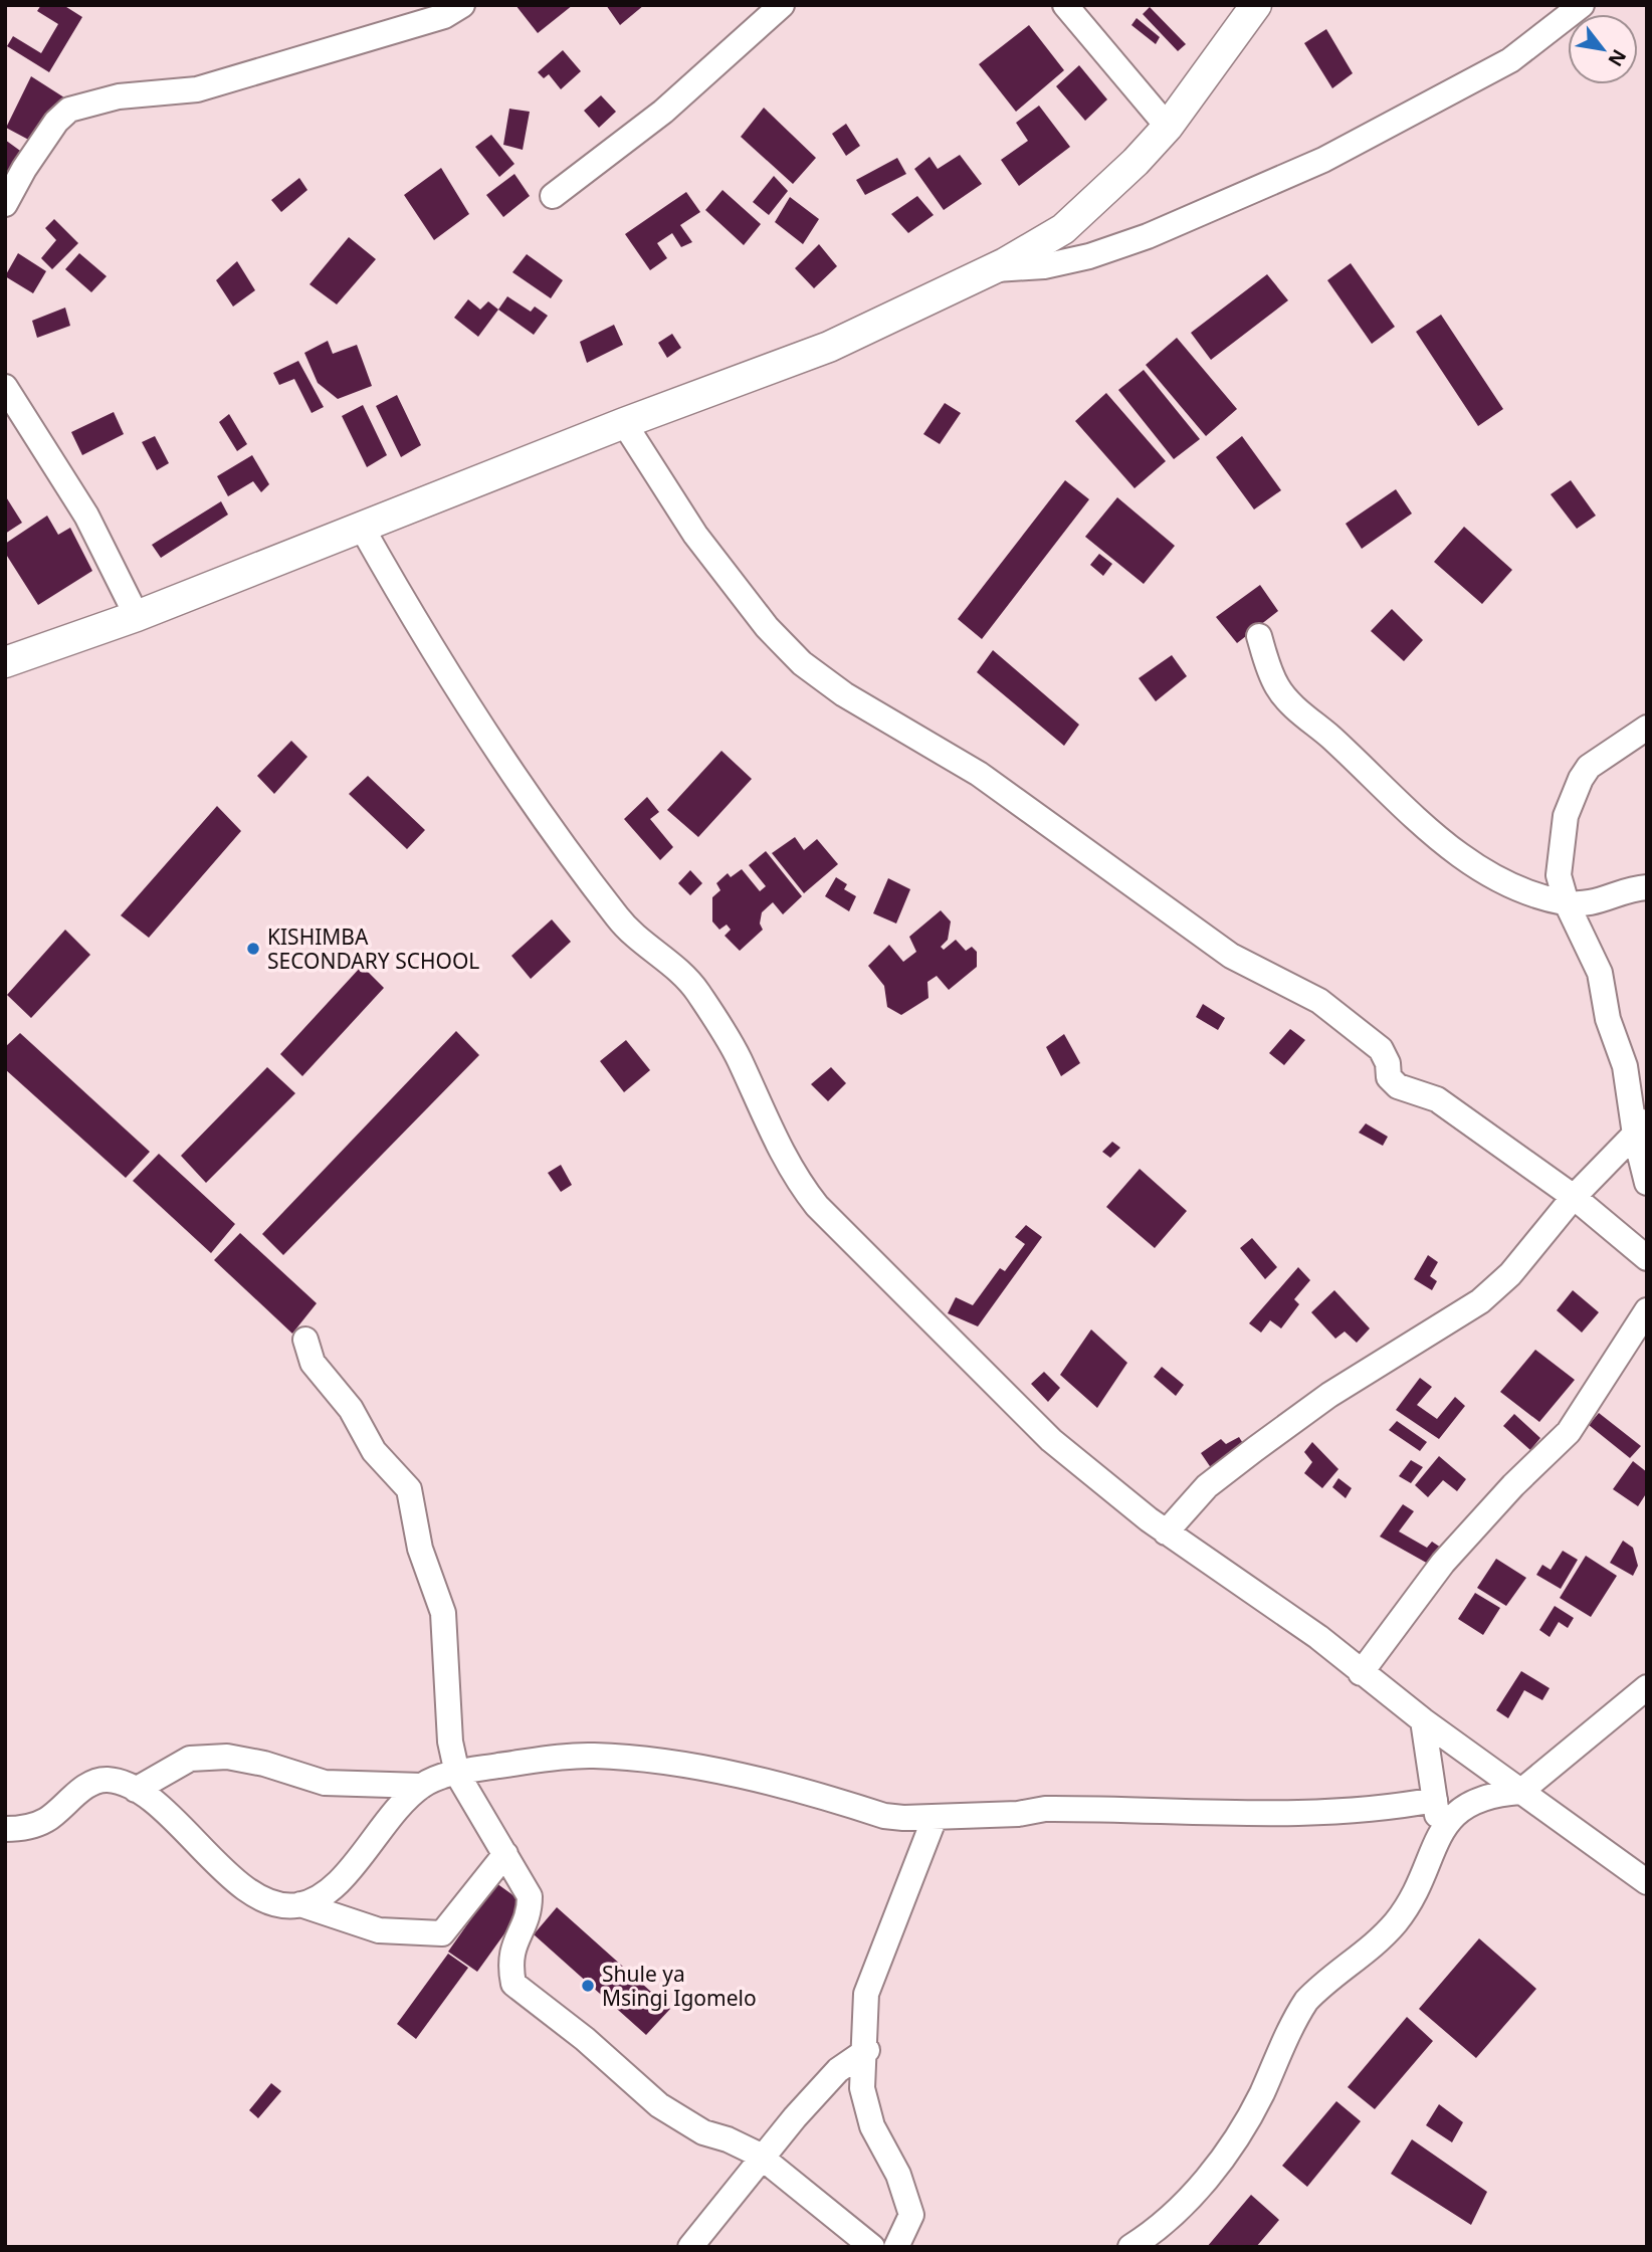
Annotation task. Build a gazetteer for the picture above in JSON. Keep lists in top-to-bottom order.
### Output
{
  "places": ["KISHIMBA SECONDARY SCHOOL", "Shule ya Msingi Igomelo"],
  "north": "bottom right"
}
